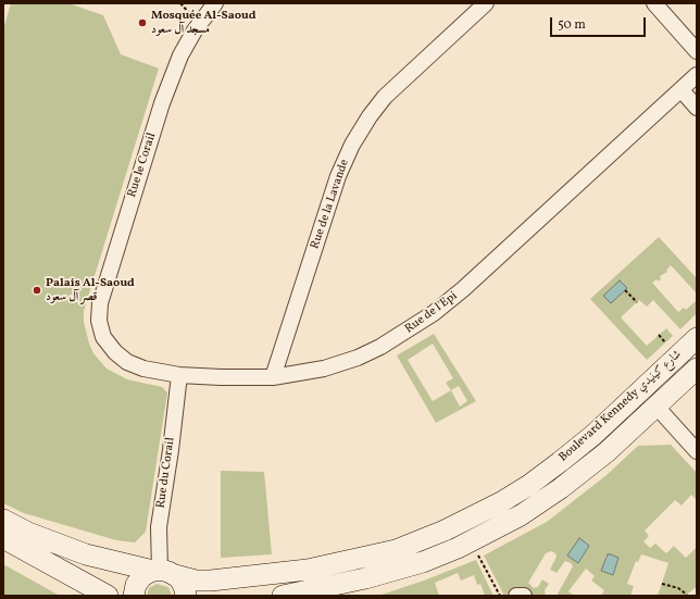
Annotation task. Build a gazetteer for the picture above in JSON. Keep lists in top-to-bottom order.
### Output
{
  "streets": {
    "main road": ["Boulevard Kennedy شارع كينيدي"],
    "street": [
      "Rue le Corail",
      "Rue de la Lavande",
      "Rue de l'Epi",
      "Rue du Corail"
    ]
  },
  "crossings": [
    ["Rue le Corail", "Rue de l'Epi"],
    ["Rue de la Lavande", "Rue de l'Epi"],
    ["Rue de l'Epi", "Rue du Corail"],
    ["Boulevard Kennedy شارع كينيدي", "Rue du Corail"]
  ],
  "places": ["Mosquée Al-Saoud مسجد آل سعود", "Palais Al-Saoud قصر آل سعود"],
  "scale_bar": "50 m"
}
